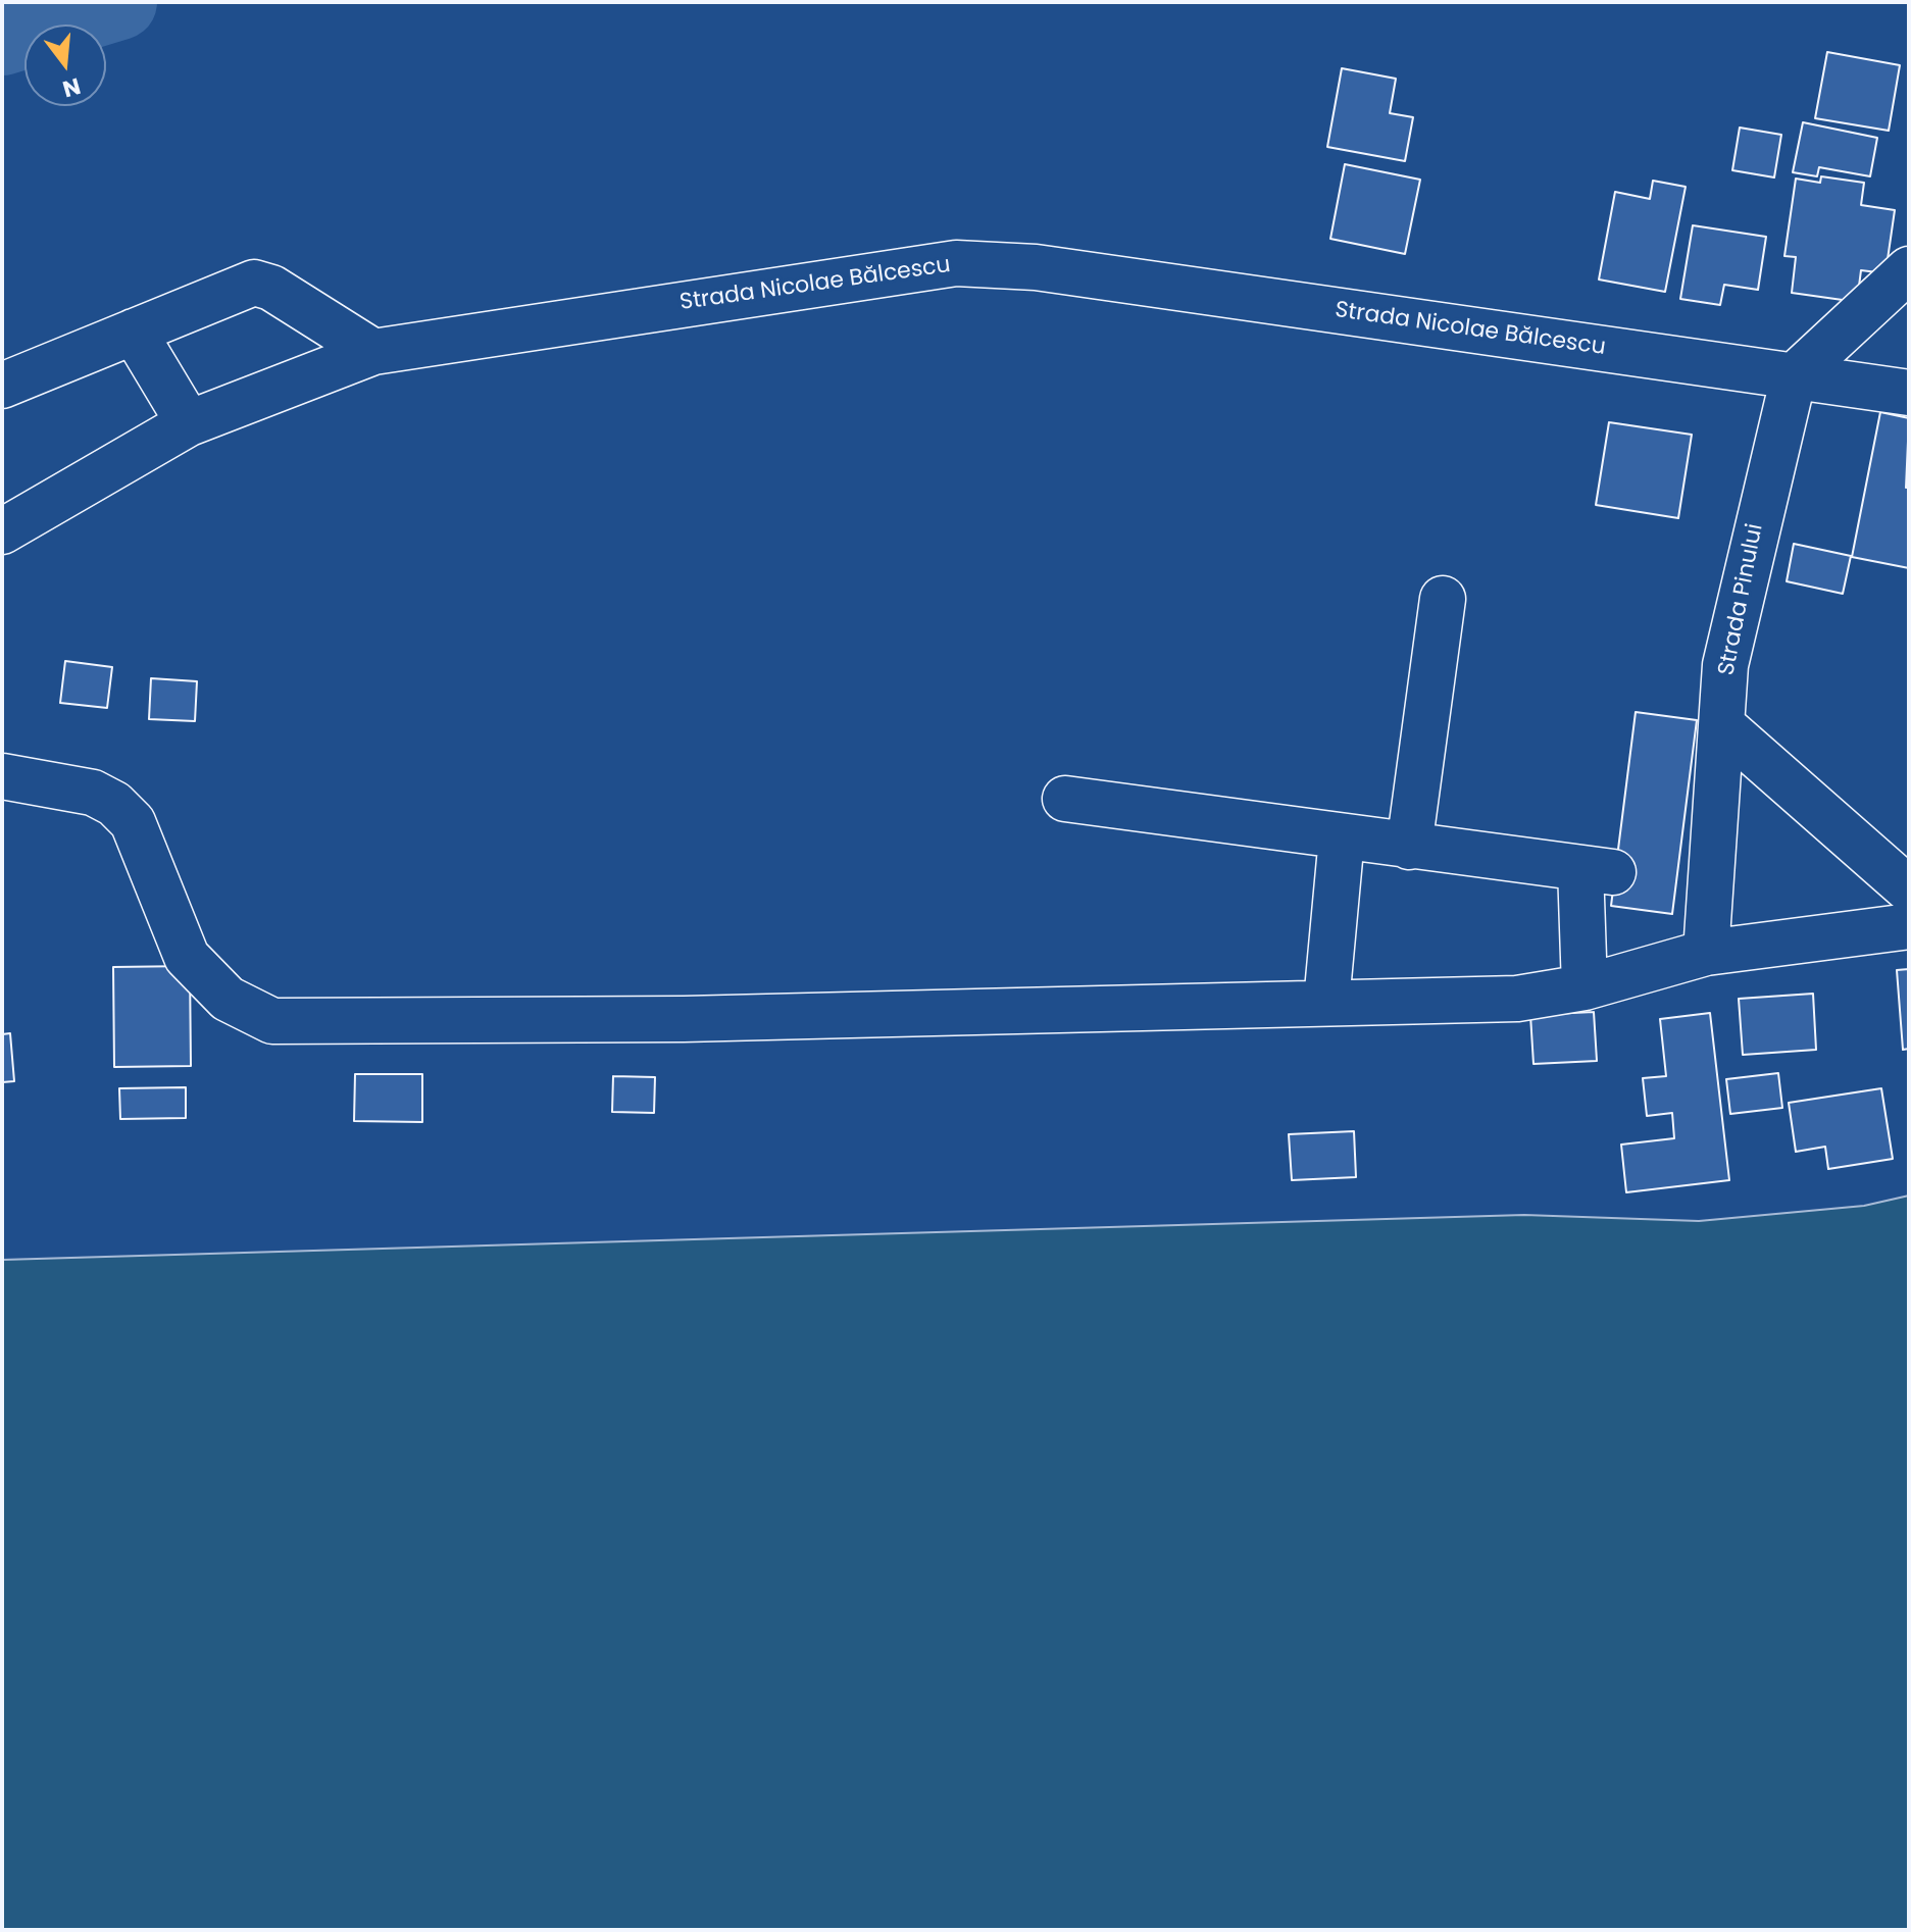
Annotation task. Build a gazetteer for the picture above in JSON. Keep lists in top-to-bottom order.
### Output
{
  "streets": {
    "street": ["Strada Nicolae Bălcescu", "Strada Pinului"]
  },
  "crossings": [
    ["Strada Nicolae Bălcescu", "Strada Pinului"]
  ],
  "north": "bottom"
}
